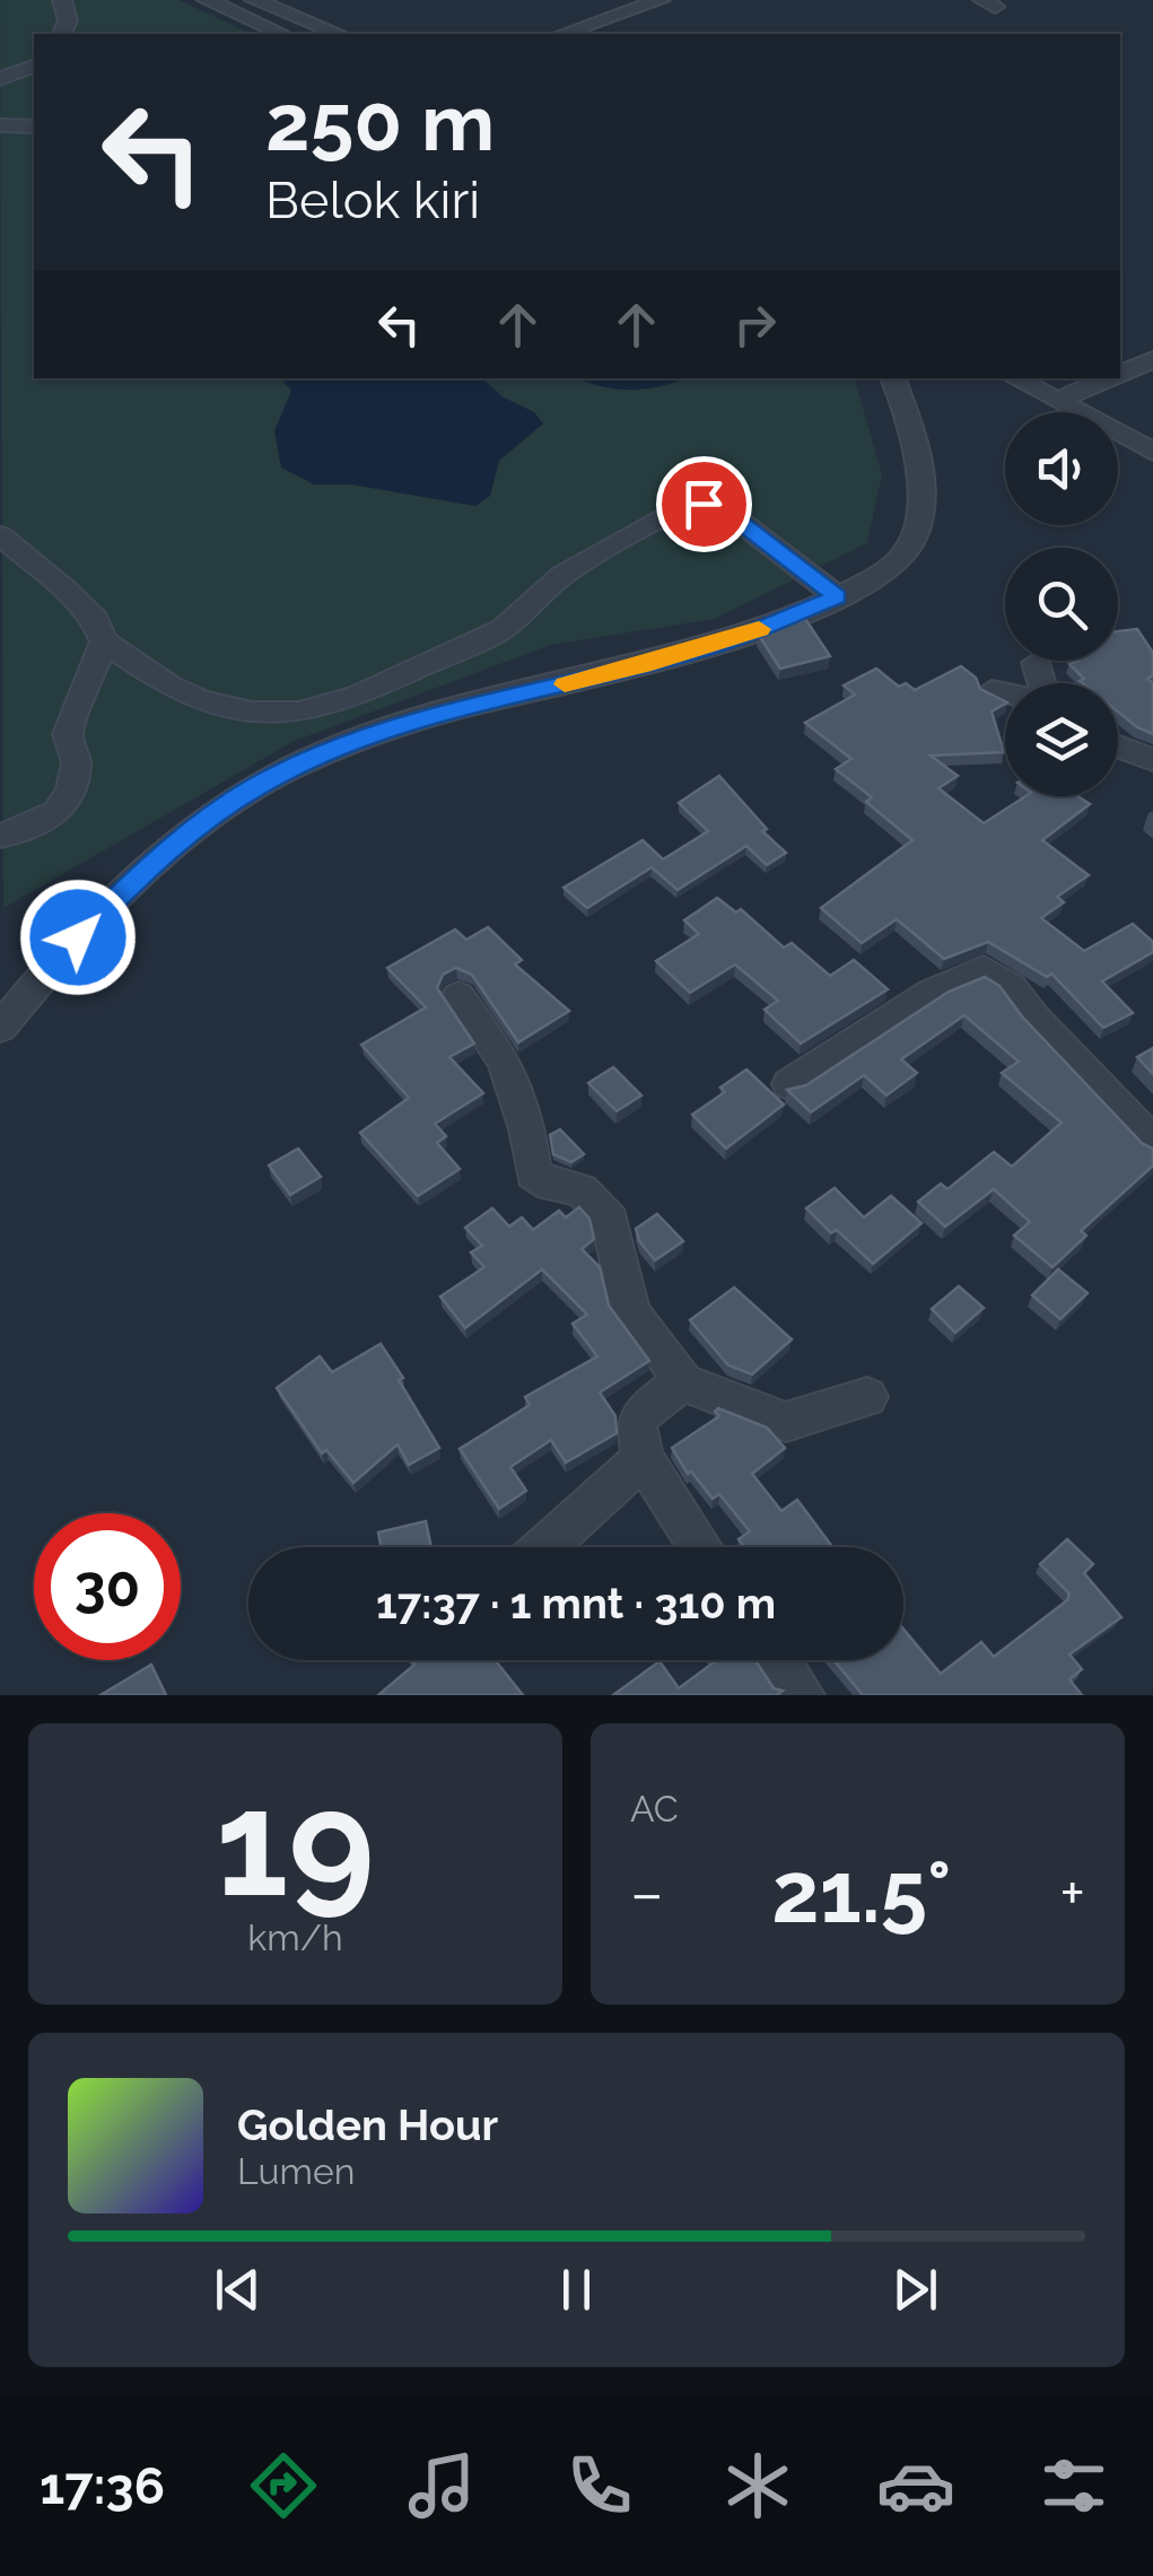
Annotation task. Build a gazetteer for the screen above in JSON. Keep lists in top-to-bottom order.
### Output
{
  "page": {
    "turn": ["250 m", "Belok kiri"],
    "limit": "30",
    "trip": "17:37 · 1 mnt · 310 m",
    "tile": [
      ["19", "km/h"],
      "AC"
    ],
    "heat": ["−", "21.5°", "+"],
    "song": ["Golden Hour", "Lumen"],
    "tabs": "17:36"
  }
}
